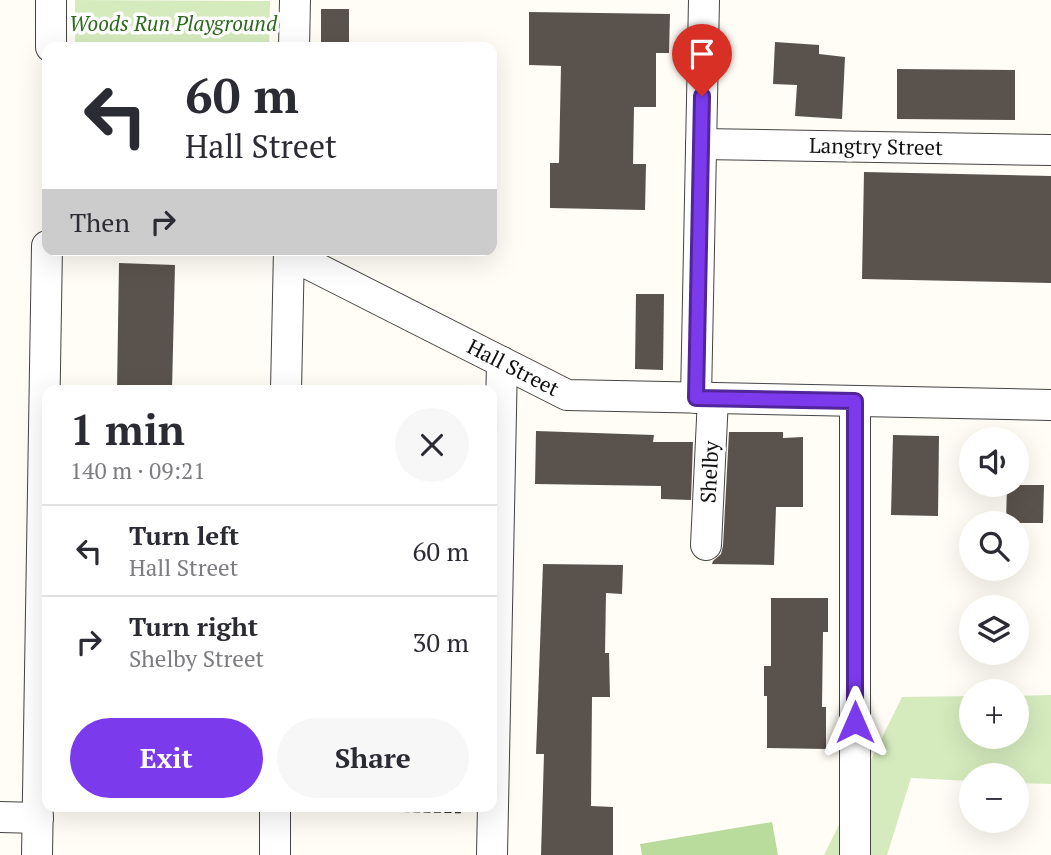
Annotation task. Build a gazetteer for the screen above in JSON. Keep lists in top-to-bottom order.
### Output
{
  "streets": {
    "street": ["Langtry Street", "Hall Street", "Shelby"]
  },
  "crossings": [
    ["Langtry Street", "Shelby"],
    ["Hall Street", "Shelby"]
  ],
  "parks": ["Woods Run Playground"],
  "page": {
    "turn": ["60 m", "Hall Street"],
    "then": "Then",
    "heading": ["1 min", "140 m · 09:21"],
    "map_buttons": ["+", "−"],
    "list": [
      {
        "name": "Turn left",
        "note": "Hall Street",
        "value": "60 m"
      },
      {
        "name": "Turn right",
        "note": "Shelby Street",
        "value": "30 m"
      }
    ],
    "buttons": ["Exit", "Share"]
  }
}
